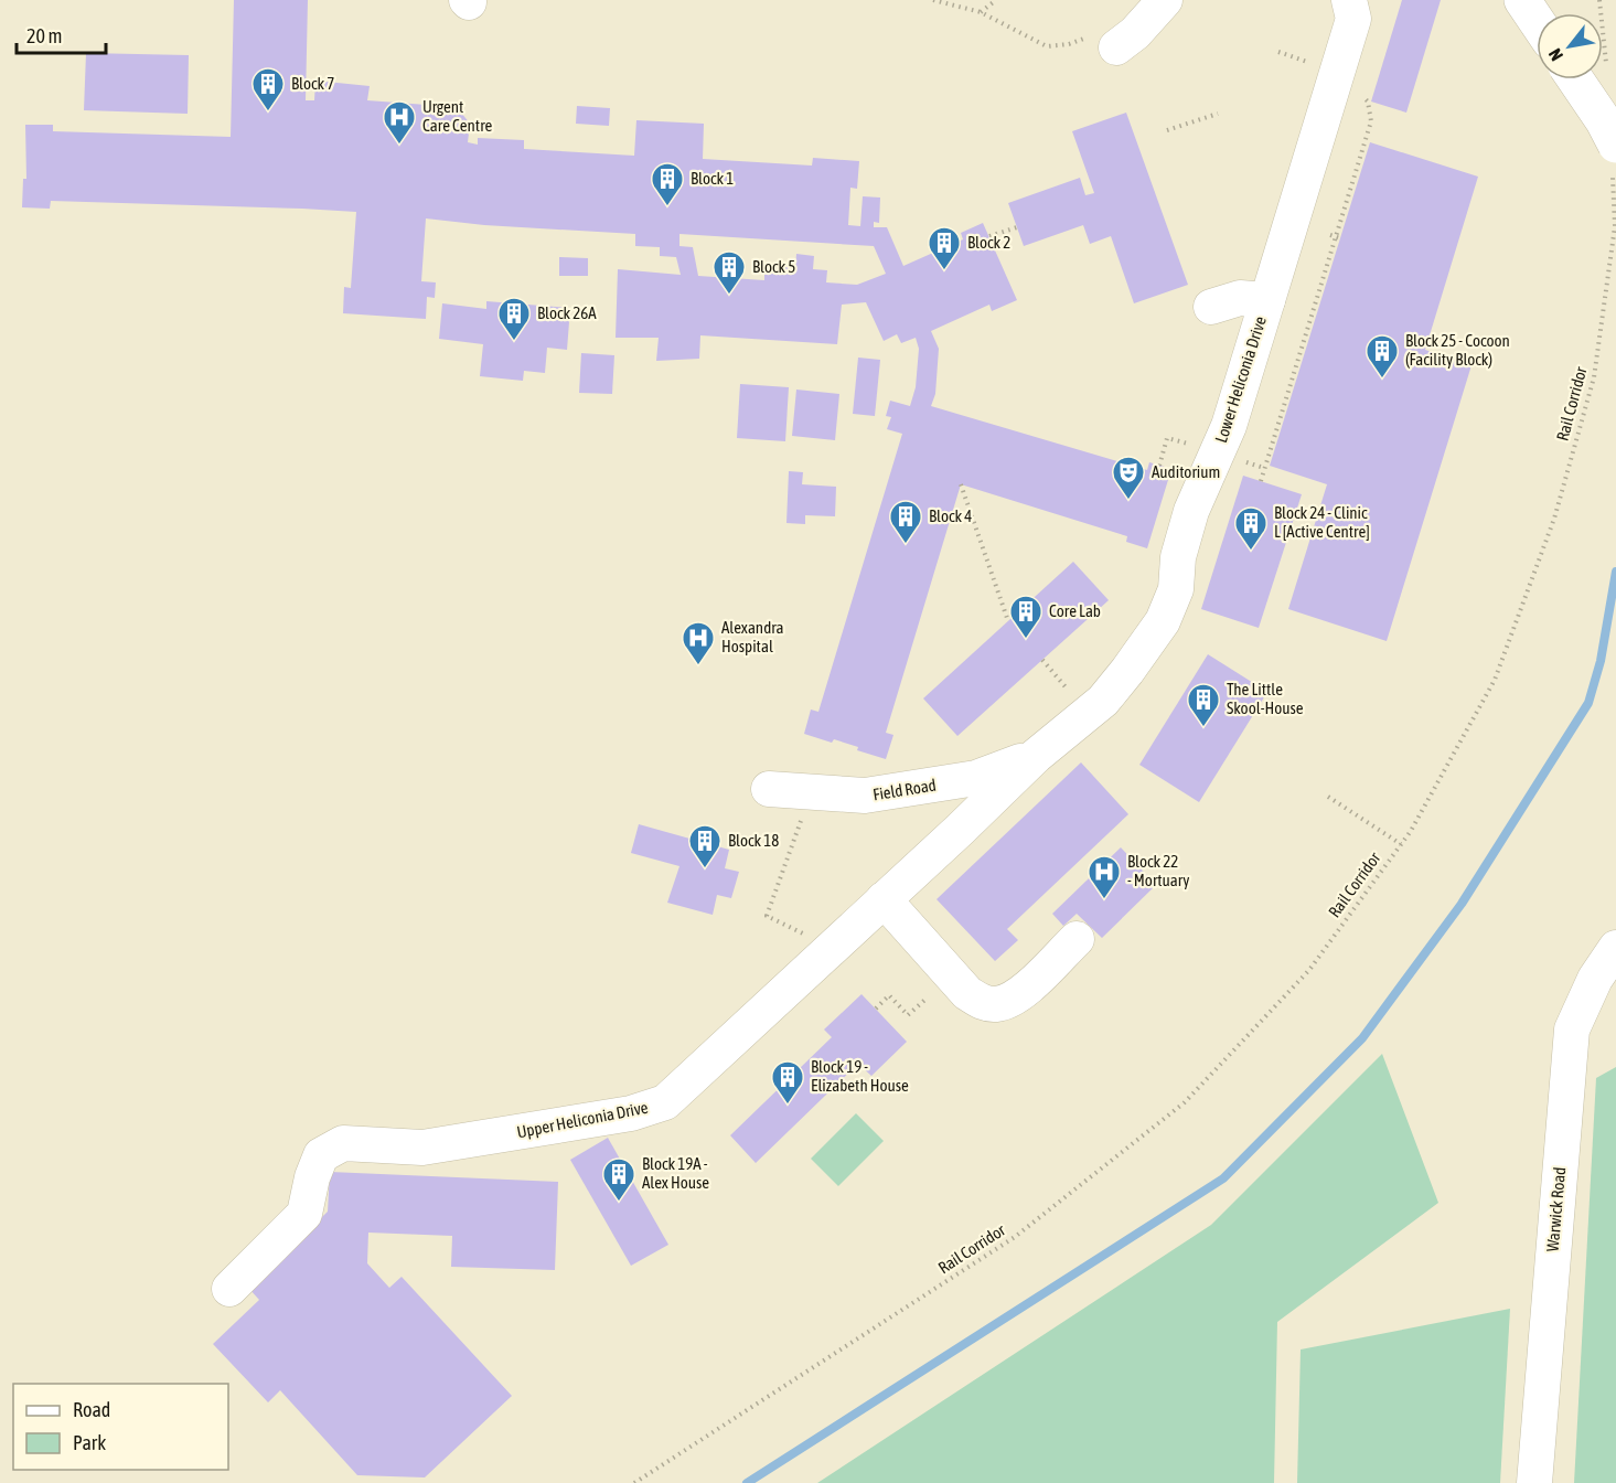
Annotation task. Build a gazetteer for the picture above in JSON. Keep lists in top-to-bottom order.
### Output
{
  "streets": {
    "street": [
      "Lower Heliconia Drive",
      "Field Road",
      "Upper Heliconia Drive",
      "Warwick Road"
    ],
    "path": ["Rail Corridor"]
  },
  "crossings": [
    ["Lower Heliconia Drive", "Field Road"],
    ["Lower Heliconia Drive", "Upper Heliconia Drive"],
    ["Field Road", "Upper Heliconia Drive"]
  ],
  "places": {
    "building": [
      "Block 7",
      "Block 1",
      "Block 2",
      "Block 5",
      "Block 26A",
      "Block 25 - Cocoon (Facility Block)",
      "Block 4",
      "Block 24 - Clinic L [Active Centre]",
      "Core Lab",
      "The Little Skool-House",
      "Block 18",
      "Block 19 - Elizabeth House",
      "Block 19A - Alex House"
    ],
    "hospital": ["Urgent Care Centre", "Alexandra Hospital", "Block 22 - Mortuary"],
    "theatre": ["Auditorium"]
  },
  "legend": ["Road", "Park"],
  "scale_bar": "20 m",
  "north": "bottom left"
}
